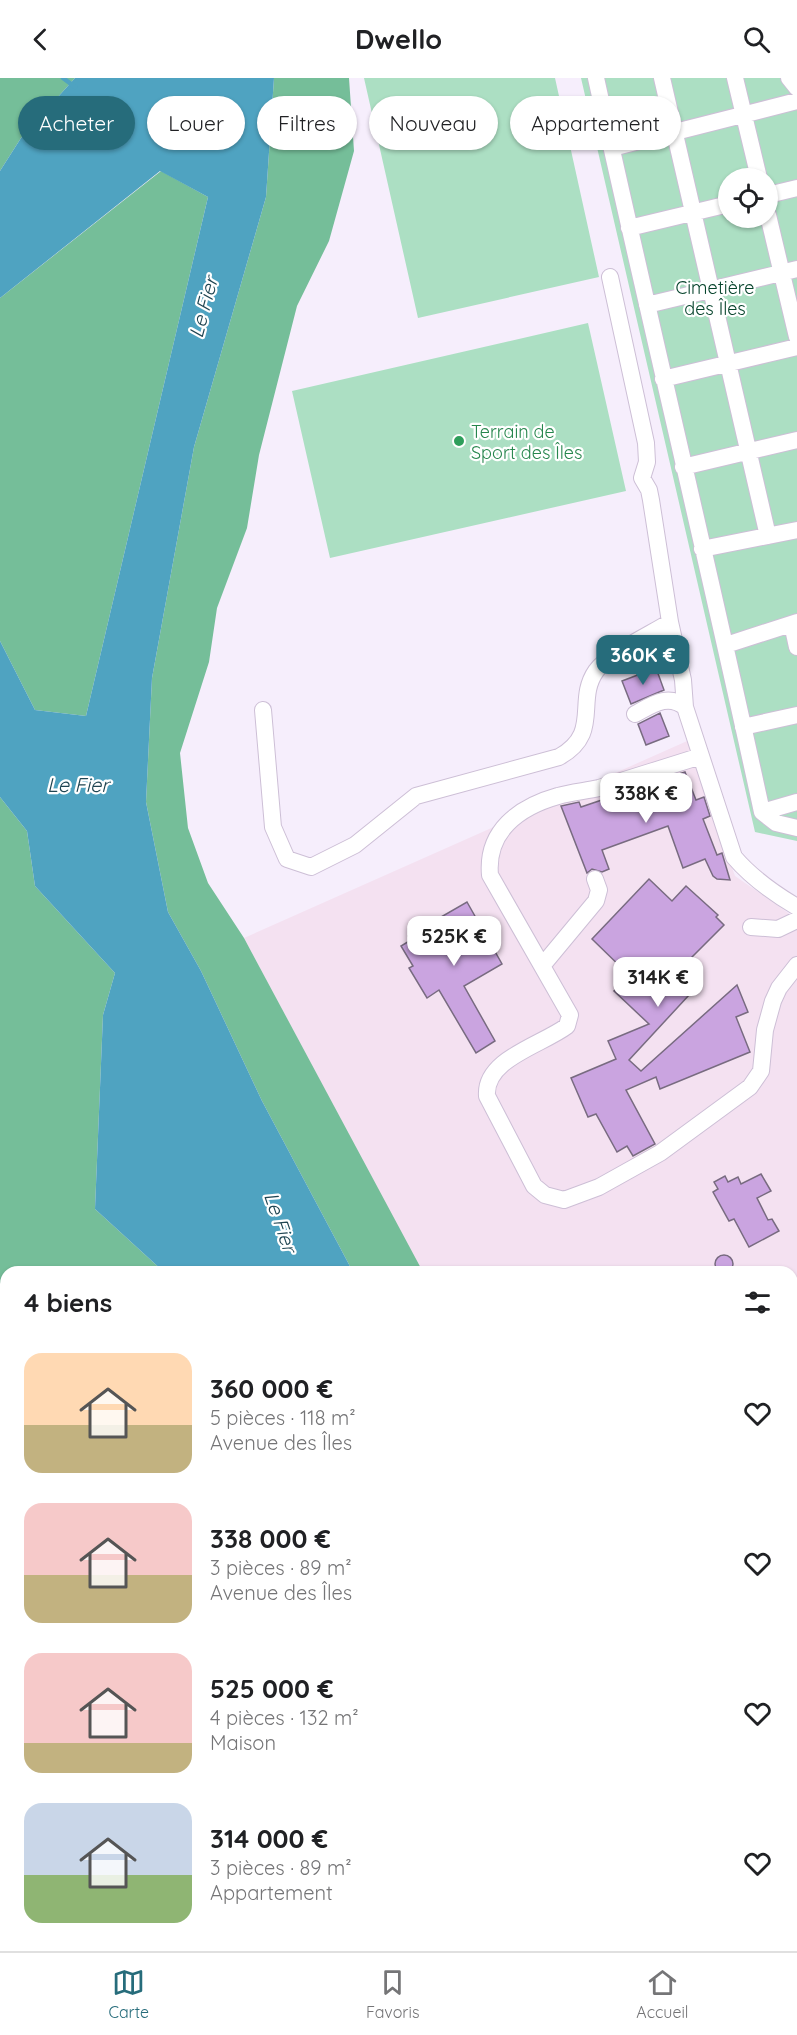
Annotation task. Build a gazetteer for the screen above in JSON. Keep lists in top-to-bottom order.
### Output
{
  "water": ["Le Fier"],
  "parks": ["Cimetière des Îles"],
  "places": ["Terrain de Sport des Îles"],
  "page": {
    "header": "Dwello",
    "chip": [
      "Acheter",
      "Louer",
      "Filtres",
      "Nouveau",
      "Appartement"
    ],
    "price": [
      "360K €",
      "338K €",
      "525K €",
      "314K €"
    ],
    "heading": "4 biens",
    "list": [
      {
        "name": "360 000 €",
        "note": "5 pièces · 118 m² · Avenue des Îles"
      },
      {
        "name": "338 000 €",
        "note": "3 pièces · 89 m² · Avenue des Îles"
      },
      {
        "name": "525 000 €",
        "note": "4 pièces · 132 m² · Maison"
      },
      {
        "name": "314 000 €",
        "note": "3 pièces · 89 m² · Appartement"
      }
    ],
    "tabs": ["Carte", "Favoris", "Accueil"]
  }
}
